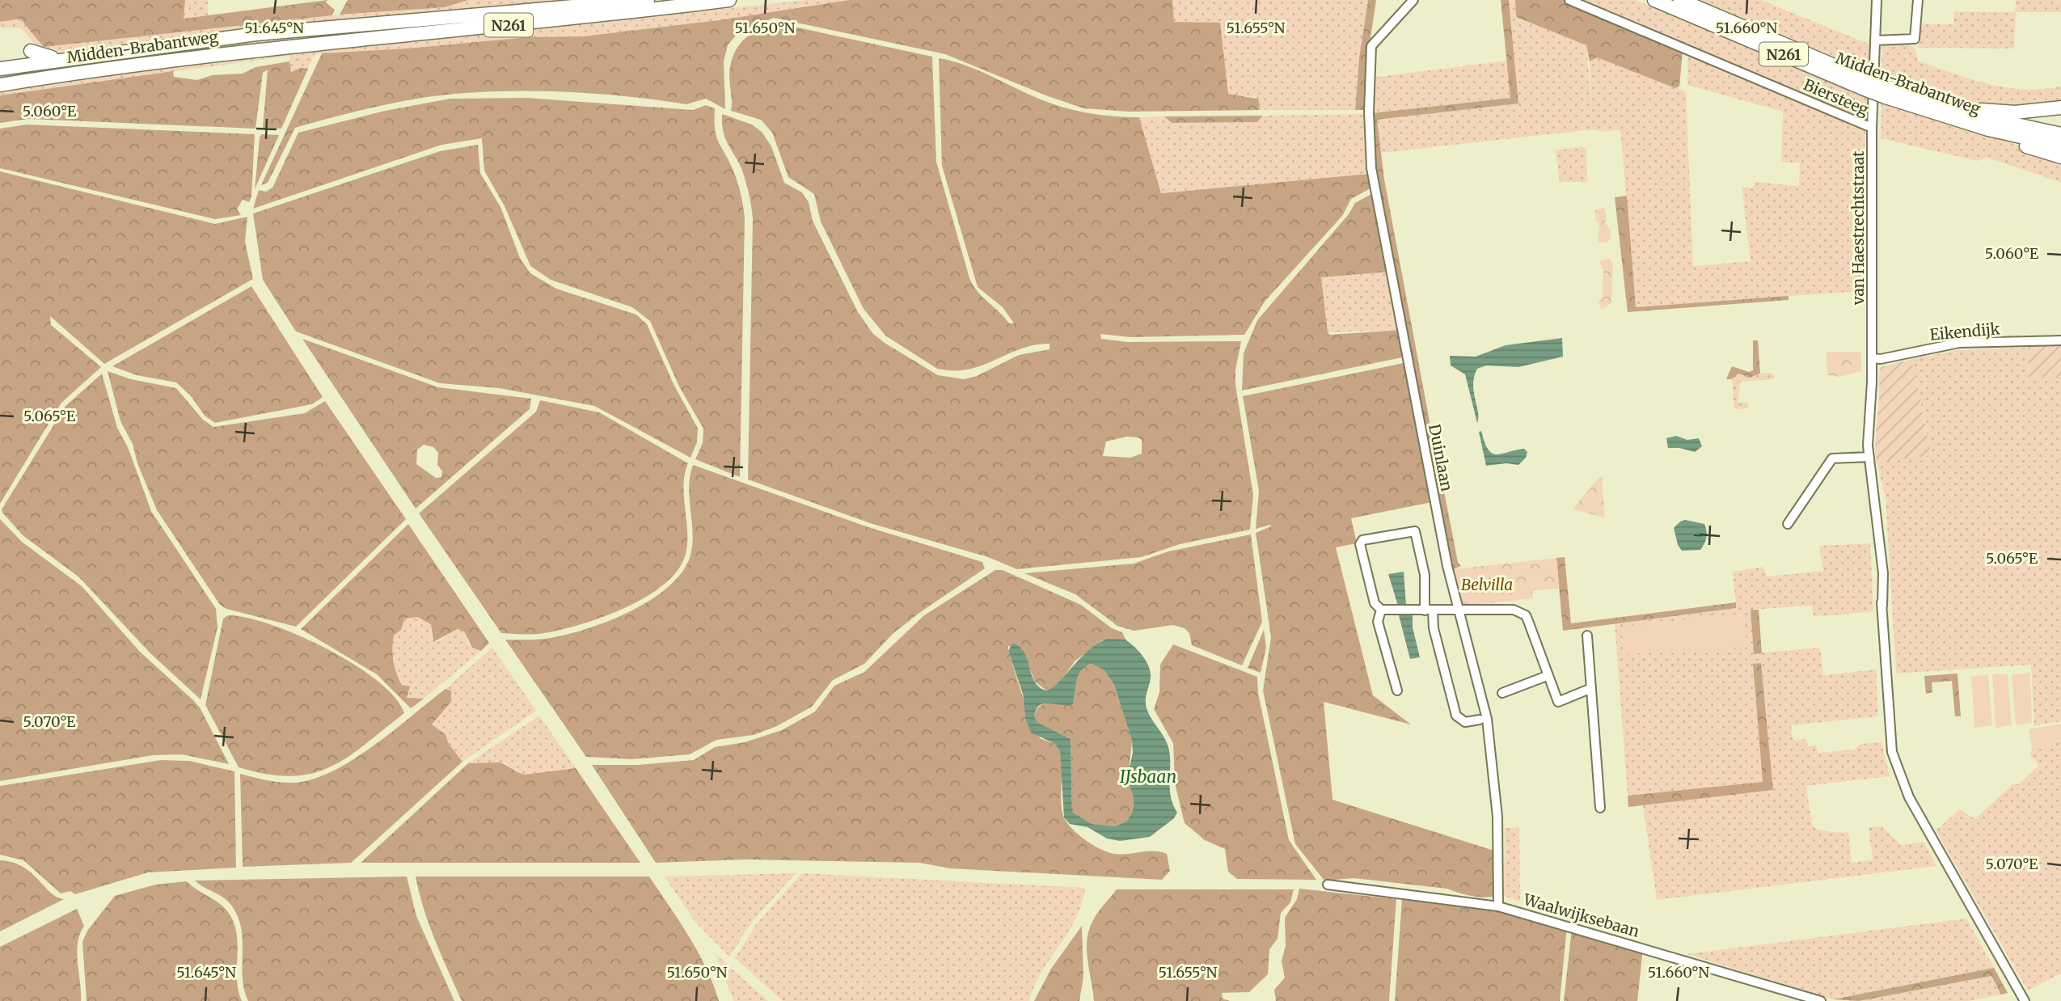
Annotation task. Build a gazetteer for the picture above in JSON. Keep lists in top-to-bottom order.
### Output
{
  "streets": {
    "highway": ["N261", "Midden-Brabantweg"],
    "street": [
      "Biersteeg",
      "van Haestrechtstraat",
      "Eikendijk",
      "Duinlaan",
      "Waalwijksebaan"
    ]
  },
  "crossings": [
    ["N261", "Midden-Brabantweg"],
    ["Biersteeg", "van Haestrechtstraat"],
    ["van Haestrechtstraat", "Eikendijk"],
    ["Duinlaan", "Waalwijksebaan"]
  ],
  "water": ["IJsbaan"],
  "parks": ["Belvilla"],
  "coordinates": [
    "51.645°N",
    "51.650°N",
    "51.655°N",
    "51.660°N",
    "5.060°E",
    "5.065°E",
    "5.070°E"
  ]
}
